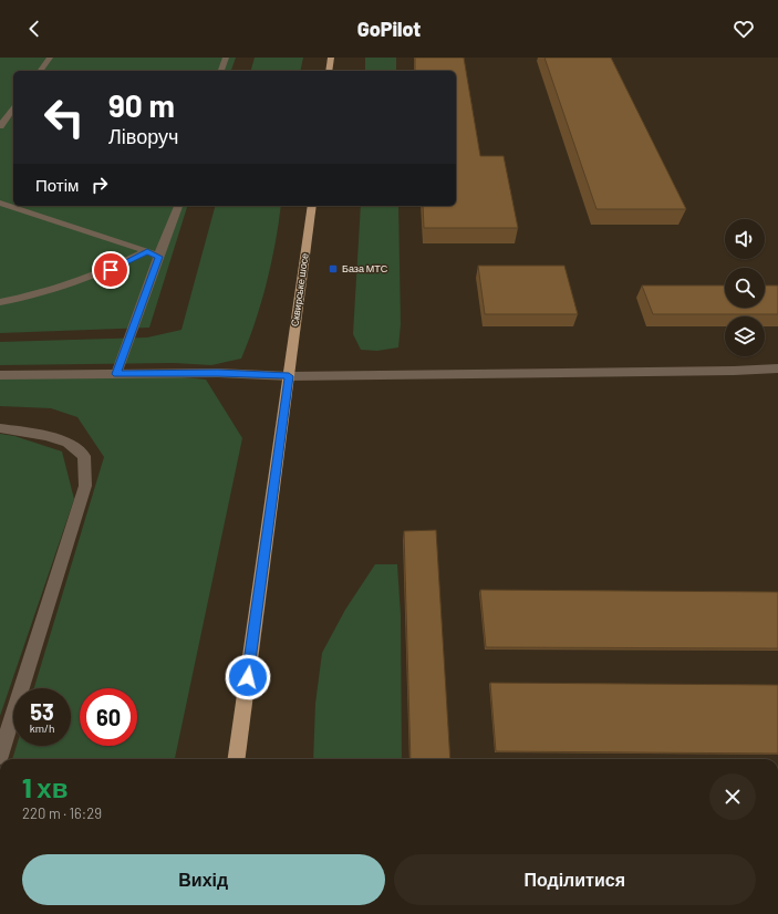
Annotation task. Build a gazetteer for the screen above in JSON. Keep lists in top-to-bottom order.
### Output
{
  "streets": {
    "main road": ["Сквирське шосе"]
  },
  "places": {
    "transit": ["База МТС"]
  },
  "page": {
    "header": "GoPilot",
    "turn": ["90 m", "Ліворуч"],
    "then": "Потім",
    "speed": "53 km/h",
    "limit": "60",
    "heading": ["1 хв", "220 m · 16:29"],
    "buttons": ["Вихід", "Поділитися"]
  }
}
